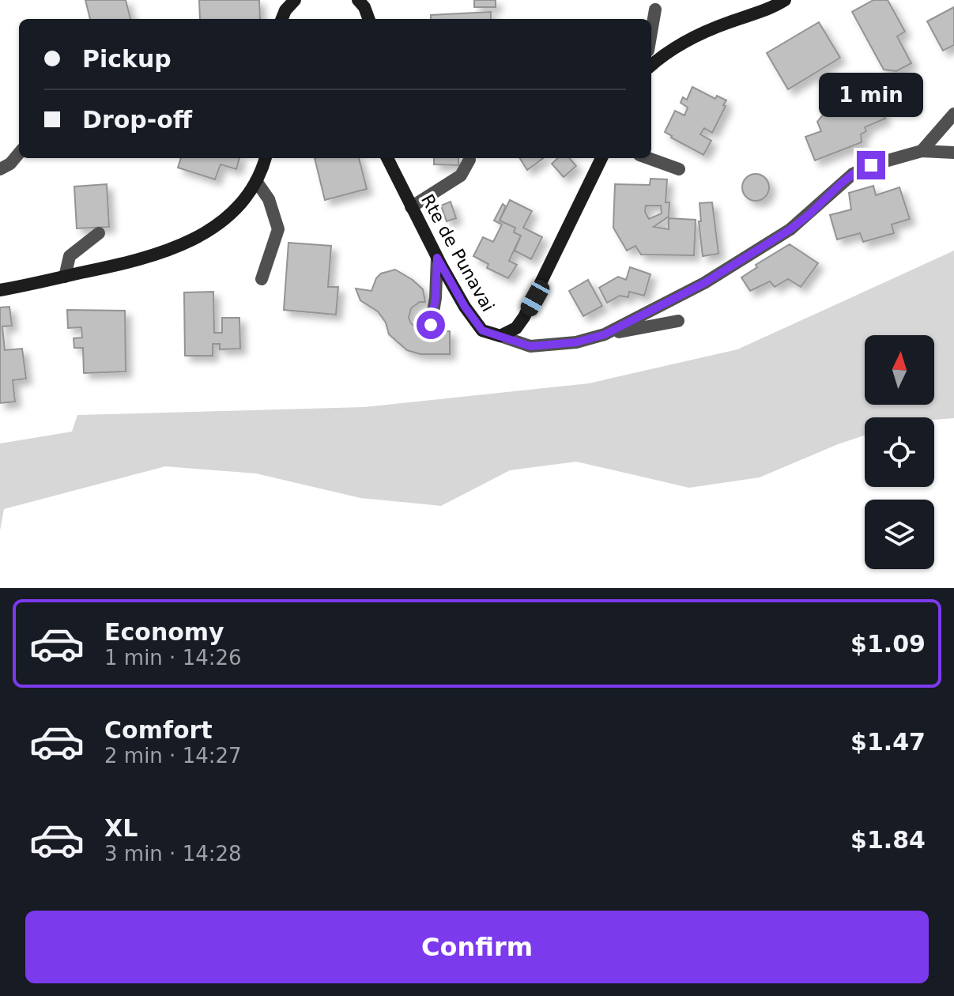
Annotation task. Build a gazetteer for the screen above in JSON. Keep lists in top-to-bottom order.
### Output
{
  "streets": {
    "main road": ["Rte de Punavai"]
  },
  "north": "top",
  "page": {
    "banner": ["Pickup", "Drop-off"],
    "bubble": "1 min",
    "list": [
      {
        "name": "Economy",
        "note": "1 min · 14:26",
        "value": "$1.09"
      },
      {
        "name": "Comfort",
        "note": "2 min · 14:27",
        "value": "$1.47"
      },
      {
        "name": "XL",
        "note": "3 min · 14:28",
        "value": "$1.84"
      }
    ],
    "buttons": "Confirm"
  }
}
